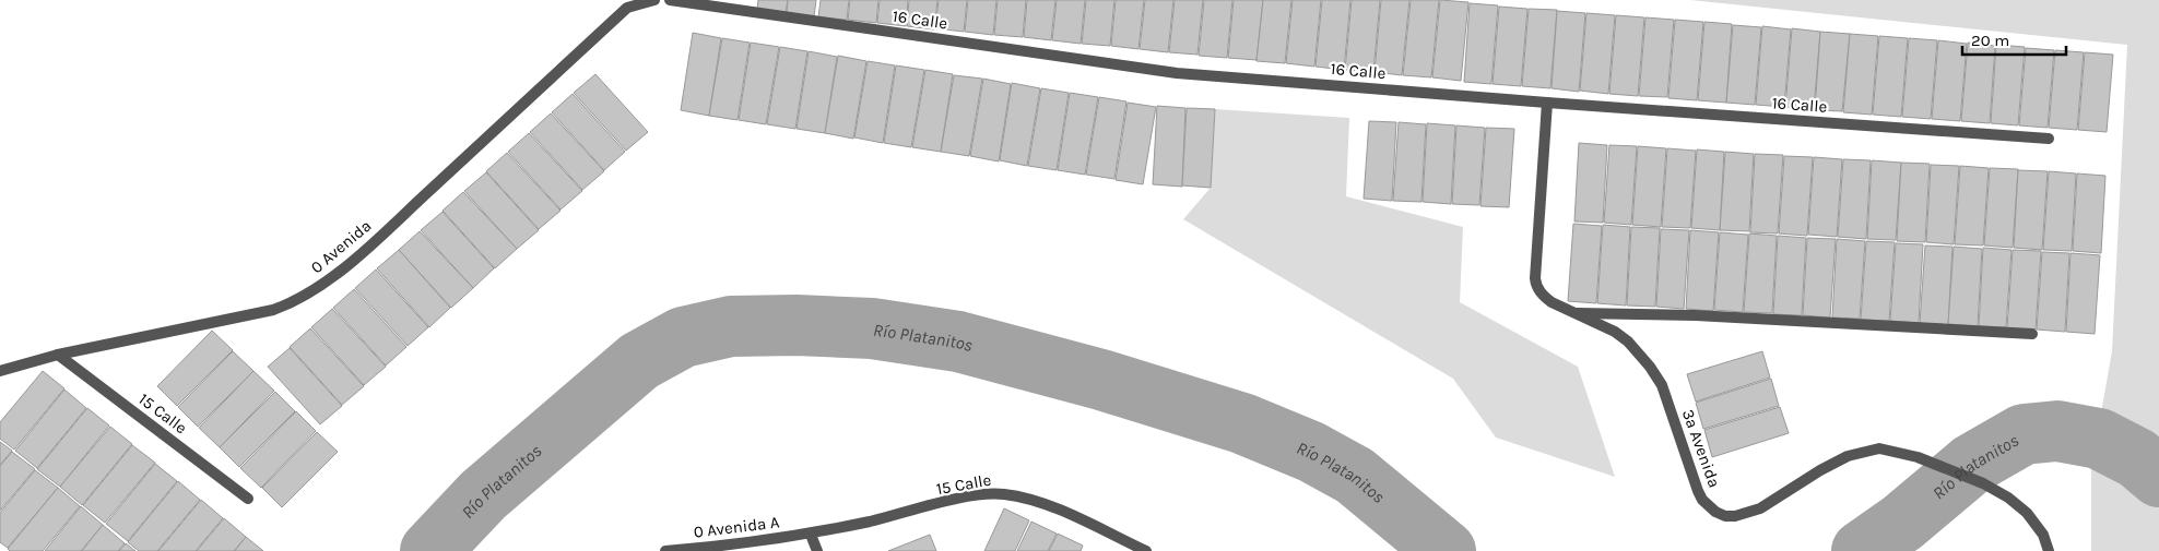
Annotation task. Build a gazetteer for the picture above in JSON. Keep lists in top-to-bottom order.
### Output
{
  "streets": {
    "street": [
      "16 Calle",
      "0 Avenida",
      "15 Calle",
      "3a Avenida",
      "0 Avenida A"
    ]
  },
  "crossings": [
    ["16 Calle", "3a Avenida"],
    ["0 Avenida", "15 Calle"],
    ["15 Calle", "0 Avenida A"]
  ],
  "water": ["Río Platanitos"],
  "scale_bar": "20 m"
}
